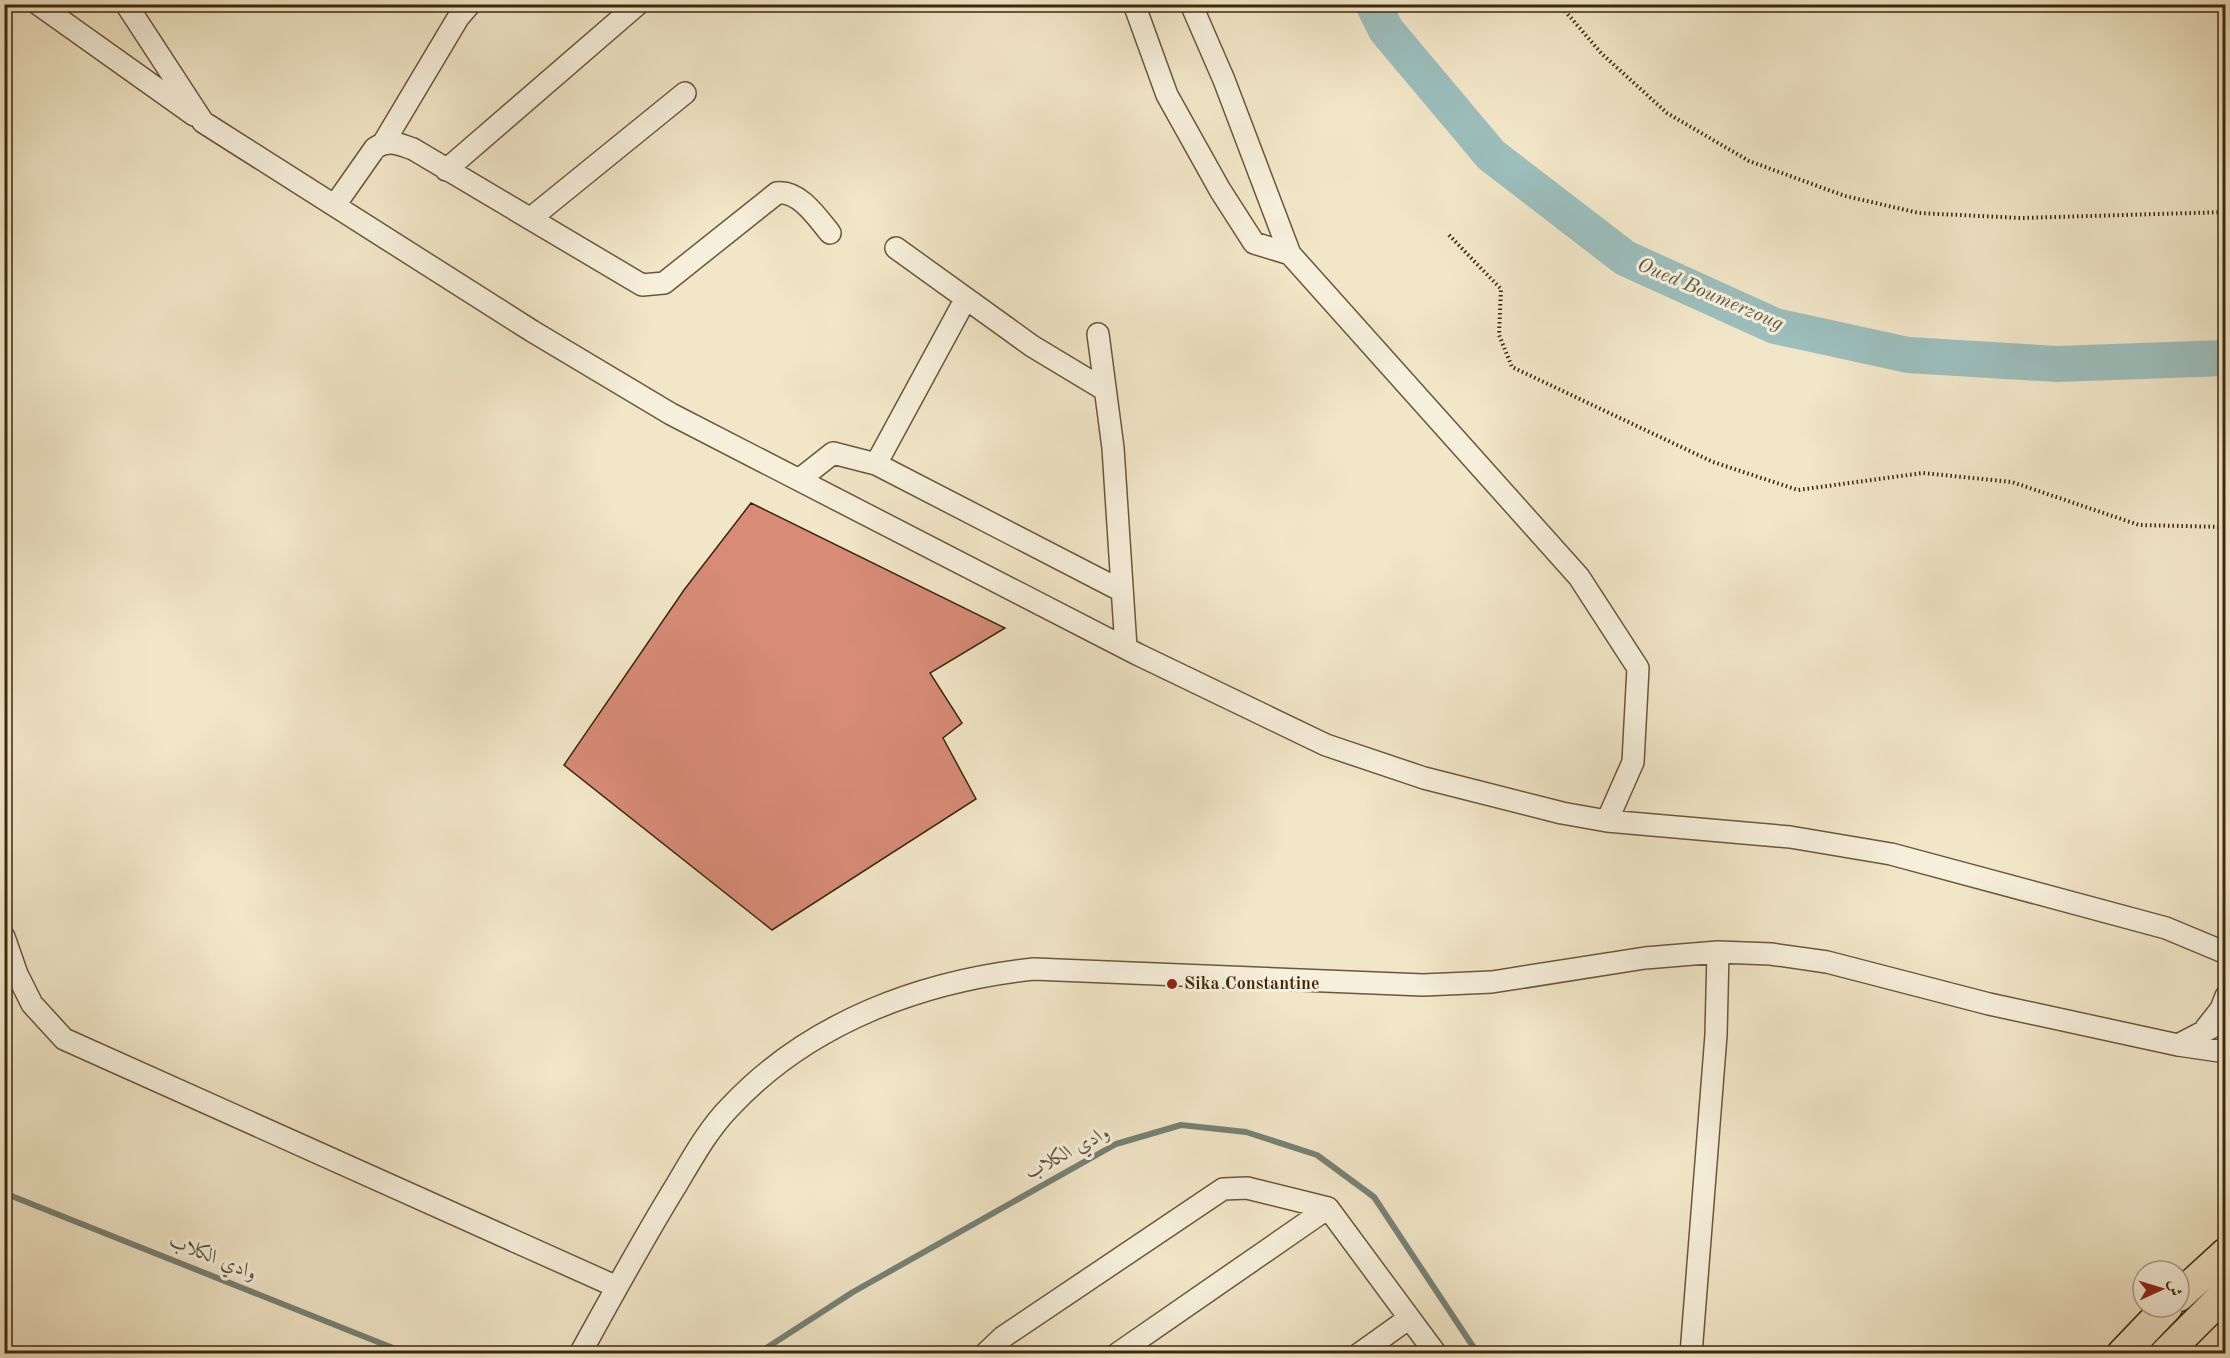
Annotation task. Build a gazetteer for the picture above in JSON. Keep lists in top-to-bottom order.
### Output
{
  "water": ["Oued Boumerzoug", "وادي الكلاب"],
  "places": ["Sika Constantine"],
  "north": "right"
}
